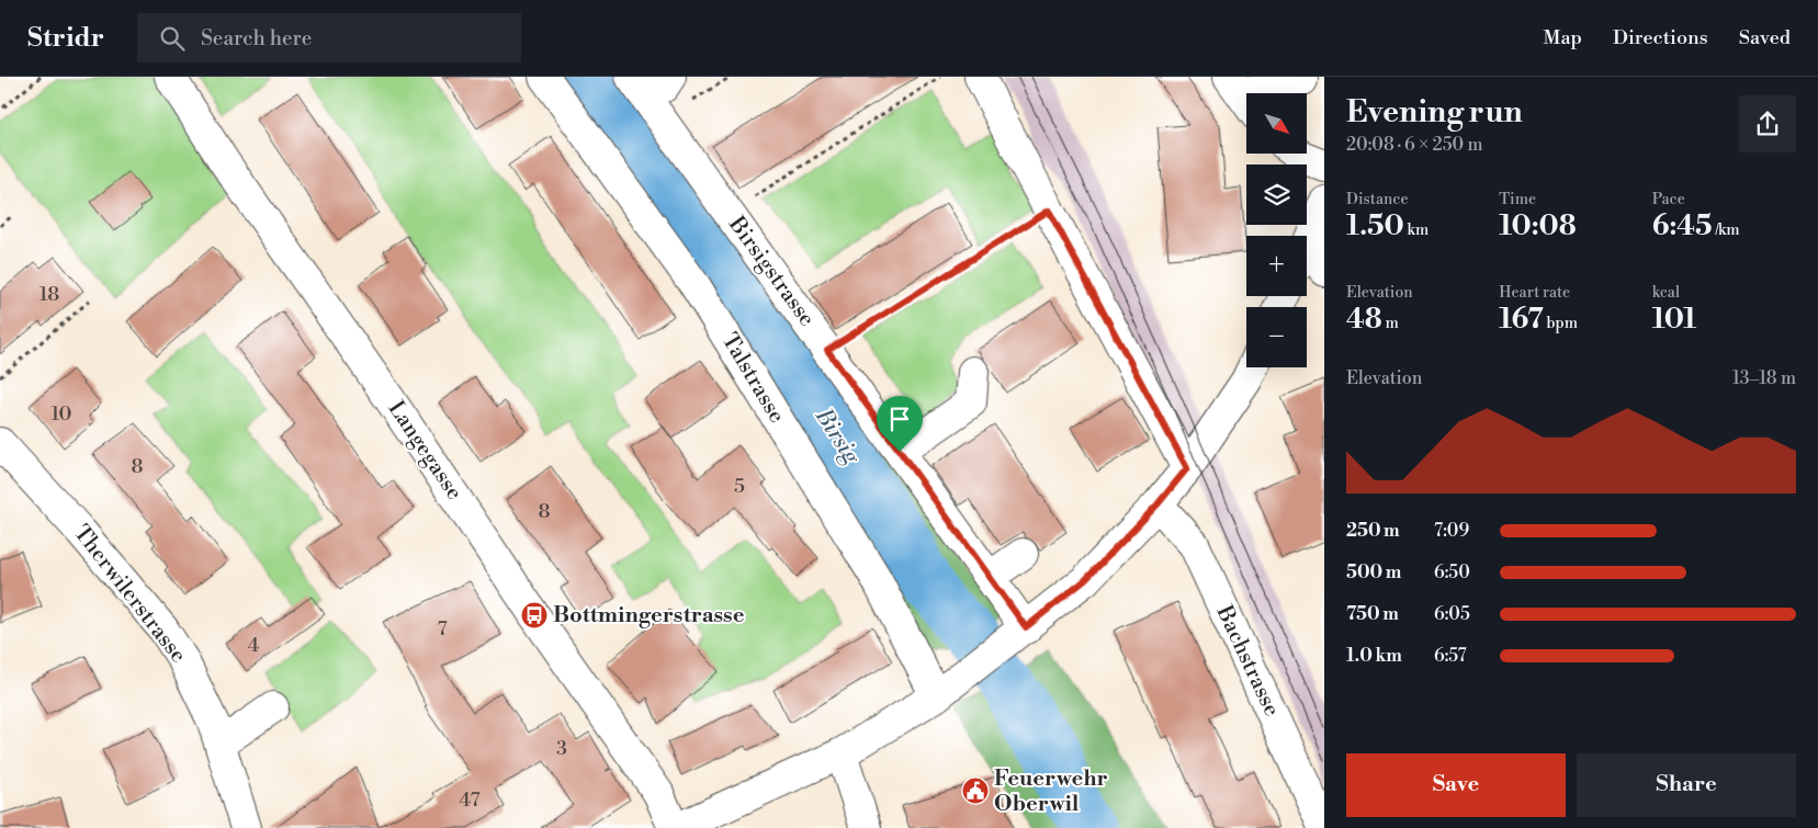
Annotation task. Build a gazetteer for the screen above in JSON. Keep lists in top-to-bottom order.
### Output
{
  "streets": {
    "street": [
      "Birsigstrasse",
      "Talstrasse",
      "Langegasse",
      "Therwilerstrasse",
      "Bachstrasse"
    ]
  },
  "water": ["Birsig"],
  "places": {
    "bus stop": ["Bottmingerstrasse"],
    "public building": ["Feuerwehr Oberwil"]
  },
  "house_numbers": [
    "18",
    "10",
    "8",
    "5",
    "8",
    "7",
    "4",
    "3",
    "47"
  ],
  "north": "bottom right",
  "page": {
    "header": "Stridr",
    "search": "Search here",
    "nav": ["Map", "Directions", "Saved"],
    "heading": ["Evening run", "20:08 · 6 × 250 m"],
    "map_buttons": ["+", "−"],
    "stats": [
      ["Distance", "1.50 km"],
      ["Time", "10:08"],
      ["Pace", "6:45 /km"],
      ["Elevation", "48 m"],
      ["Heart rate", "167 bpm"],
      ["kcal", "101"]
    ],
    "chart": ["Elevation", "13–18 m"],
    "list": [
      {
        "name": "250 m",
        "note": "7:09"
      },
      {
        "name": "500 m",
        "note": "6:50"
      },
      {
        "name": "750 m",
        "note": "6:05"
      },
      {
        "name": "1.0 km",
        "note": "6:57"
      }
    ],
    "buttons": ["Save", "Share"]
  }
}
